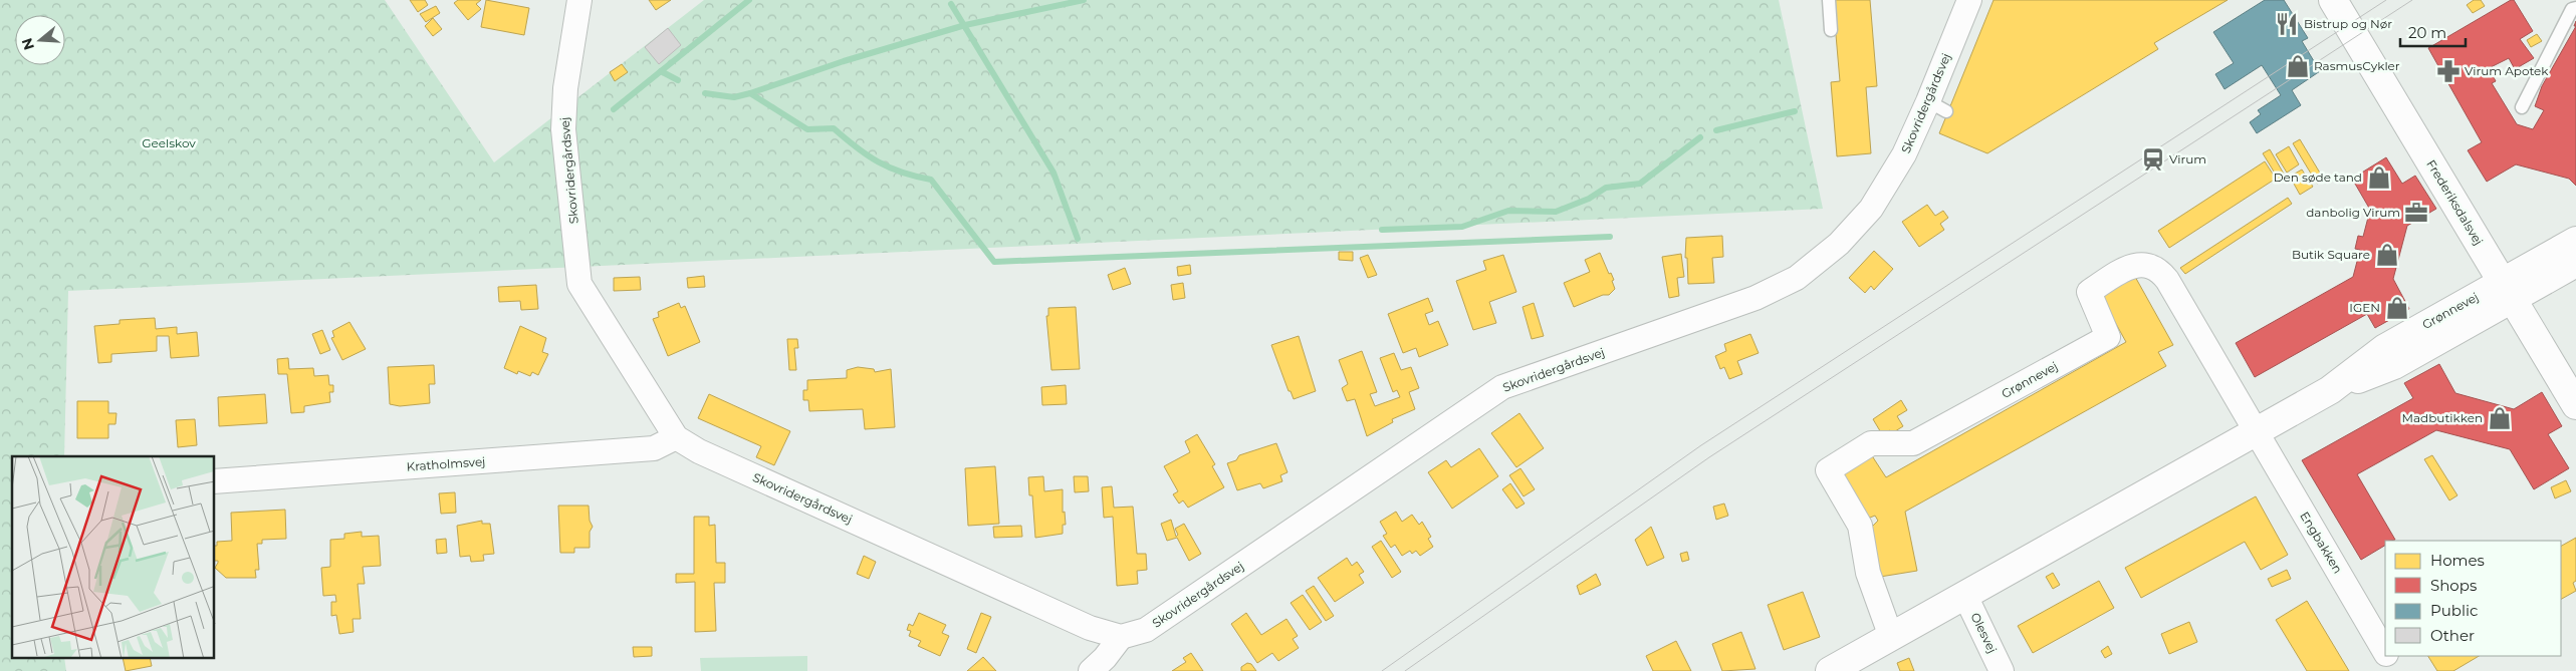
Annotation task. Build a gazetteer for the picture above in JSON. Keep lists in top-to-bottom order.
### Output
{
  "streets": {
    "street": [
      "Skovridergårdsvej",
      "Frederiksdalsvej",
      "Grønnevej",
      "Kratholmsvej",
      "Engbakken",
      "Olesvej"
    ]
  },
  "crossings": [
    ["Skovridergårdsvej", "Kratholmsvej"],
    ["Frederiksdalsvej", "Grønnevej"],
    ["Grønnevej", "Engbakken"],
    ["Grønnevej", "Olesvej"]
  ],
  "parks": ["Geelskov"],
  "places": {
    "restaurant": ["Bistrup og Nør"],
    "shop": [
      "RasmusCykler",
      "Den søde tand",
      "Butik Square",
      "IGEN",
      "Madbutikken"
    ],
    "pharmacy": ["Virum Apotek"],
    "station": ["Virum"],
    "office": ["danbolig Virum"]
  },
  "legend": [
    "Homes",
    "Shops",
    "Public",
    "Other"
  ],
  "scale_bar": "20 m",
  "north": "left"
}
